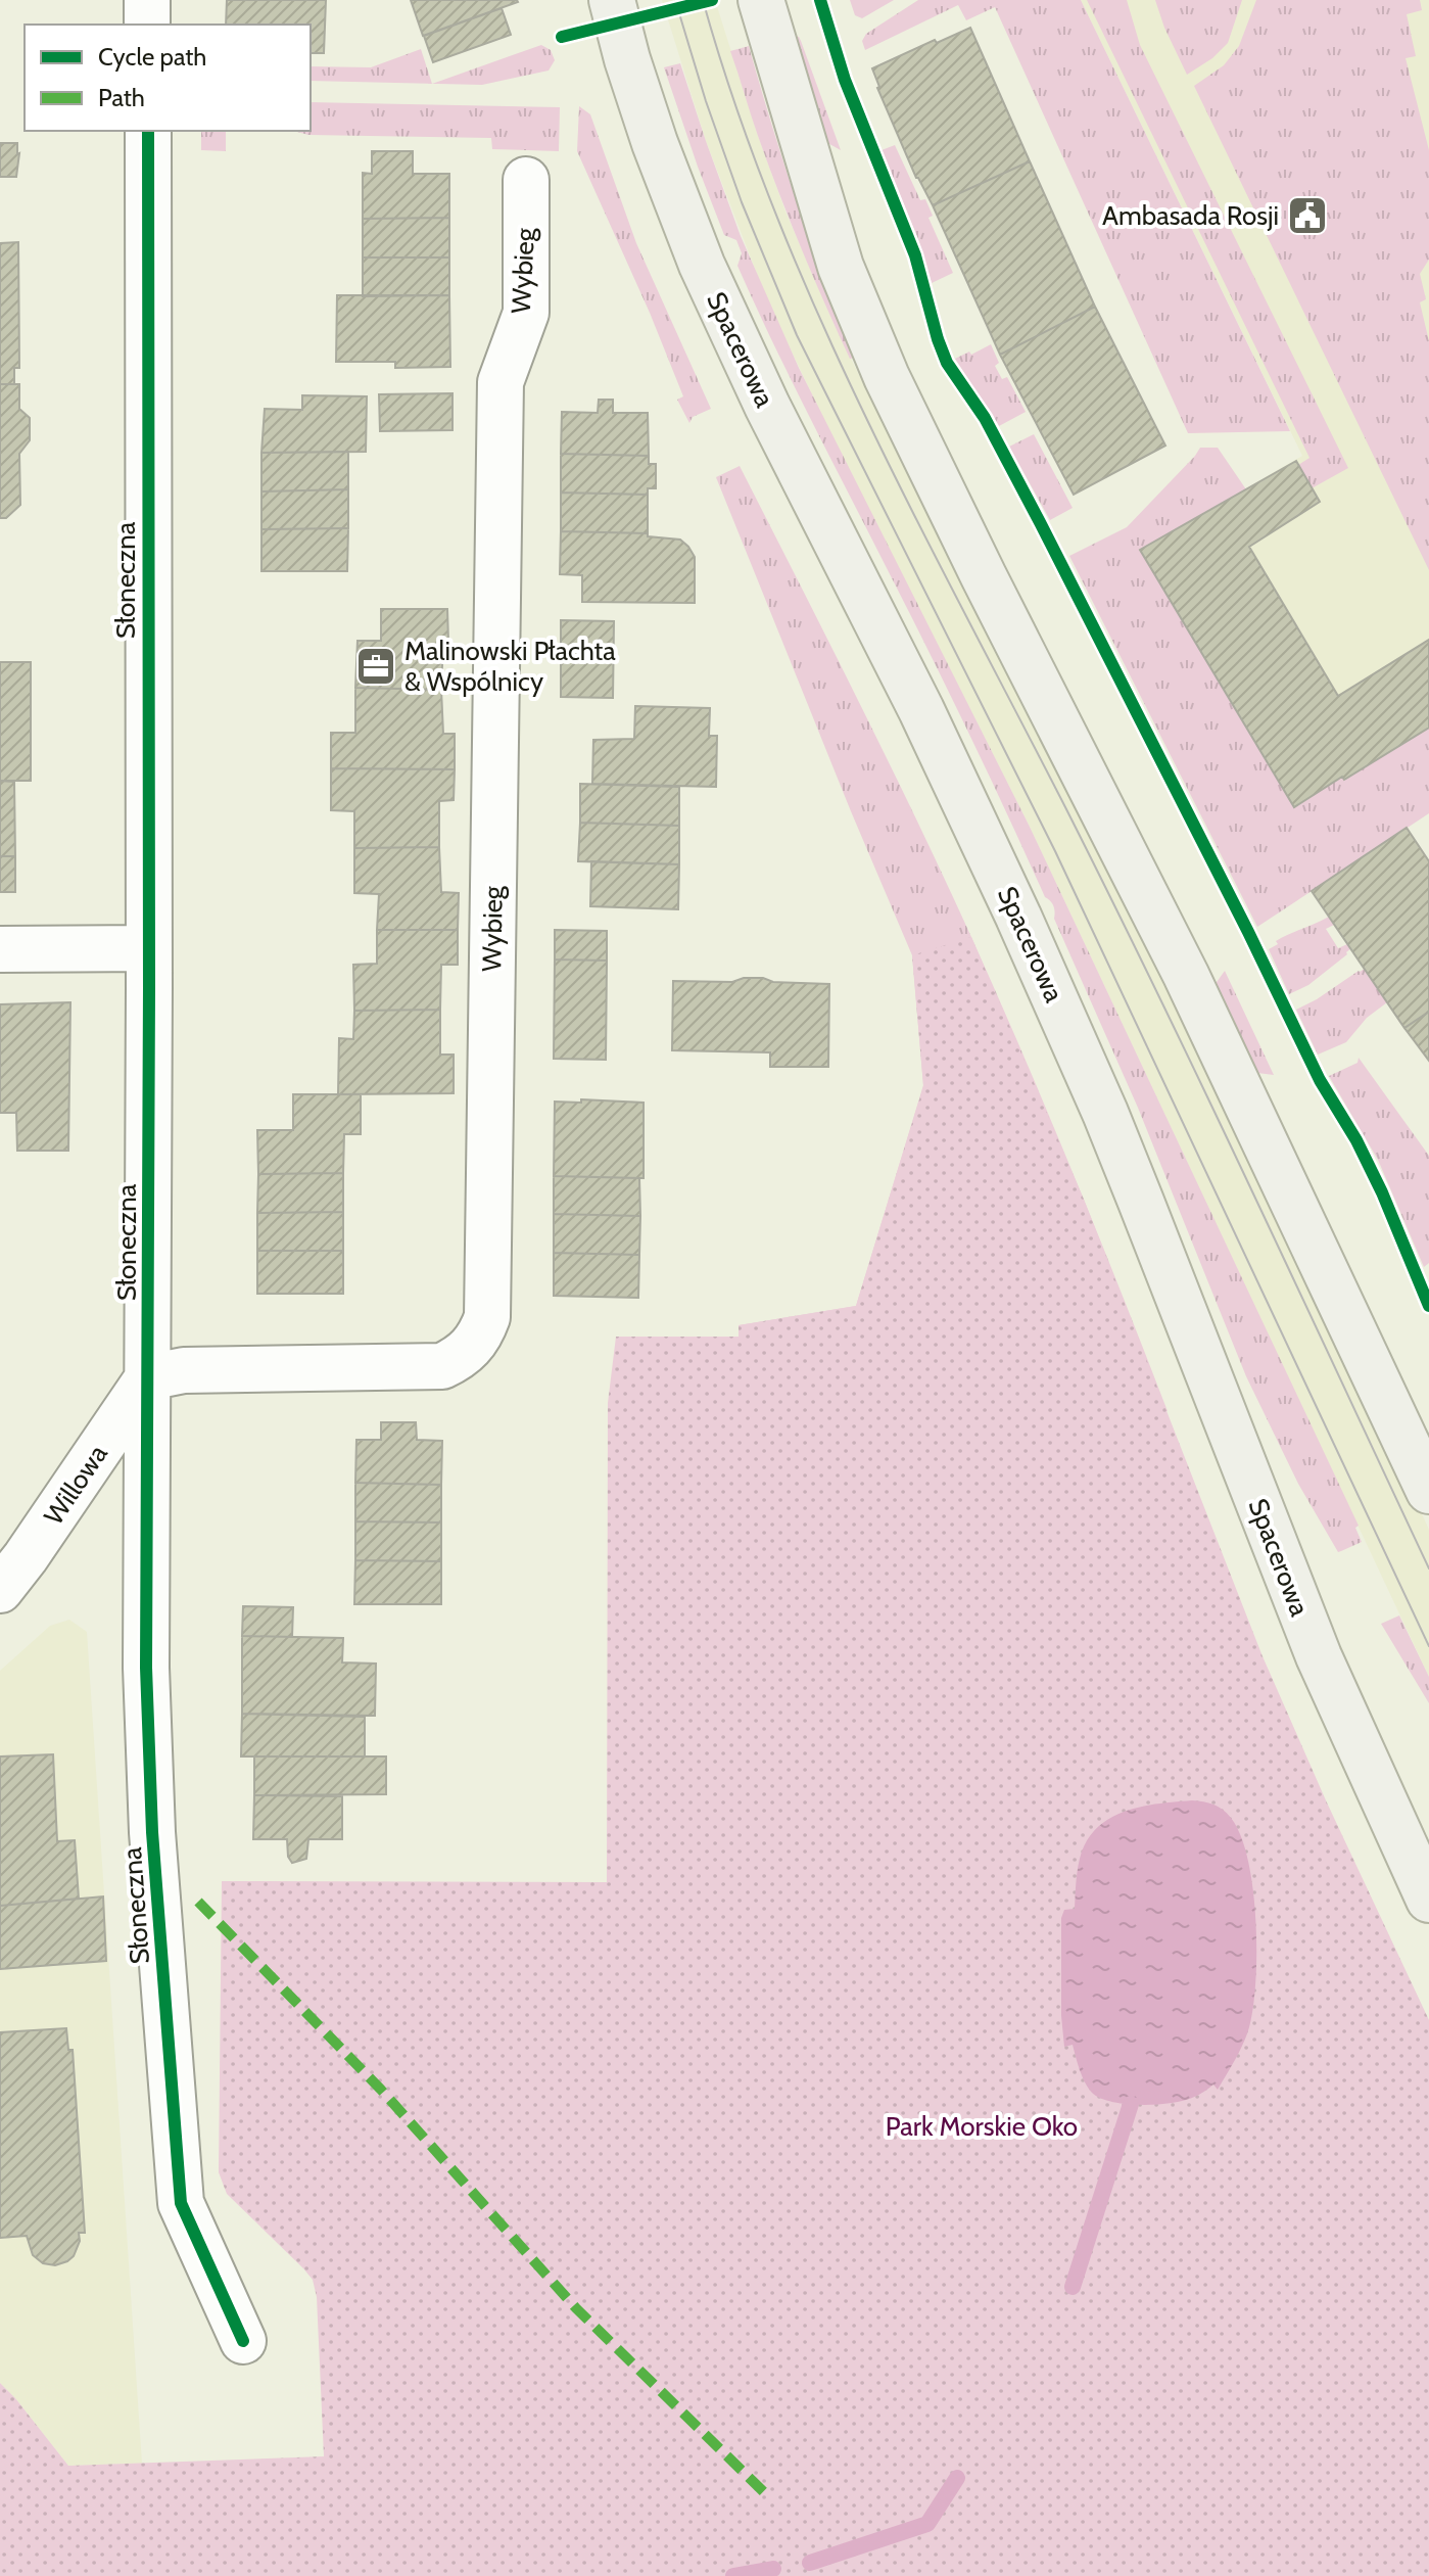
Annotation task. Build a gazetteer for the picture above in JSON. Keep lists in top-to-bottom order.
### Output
{
  "streets": {
    "main road": ["Spacerowa"],
    "street": ["Wybieg", "Słoneczna", "Willowa"]
  },
  "crossings": [
    ["Wybieg", "Słoneczna"],
    ["Wybieg", "Willowa"],
    ["Słoneczna", "Willowa"]
  ],
  "parks": ["Park Morskie Oko"],
  "places": {
    "public building": ["Ambasada Rosji"],
    "office": ["Malinowski Płachta & Wspólnicy"]
  },
  "legend": ["Cycle path", "Path"]
}
